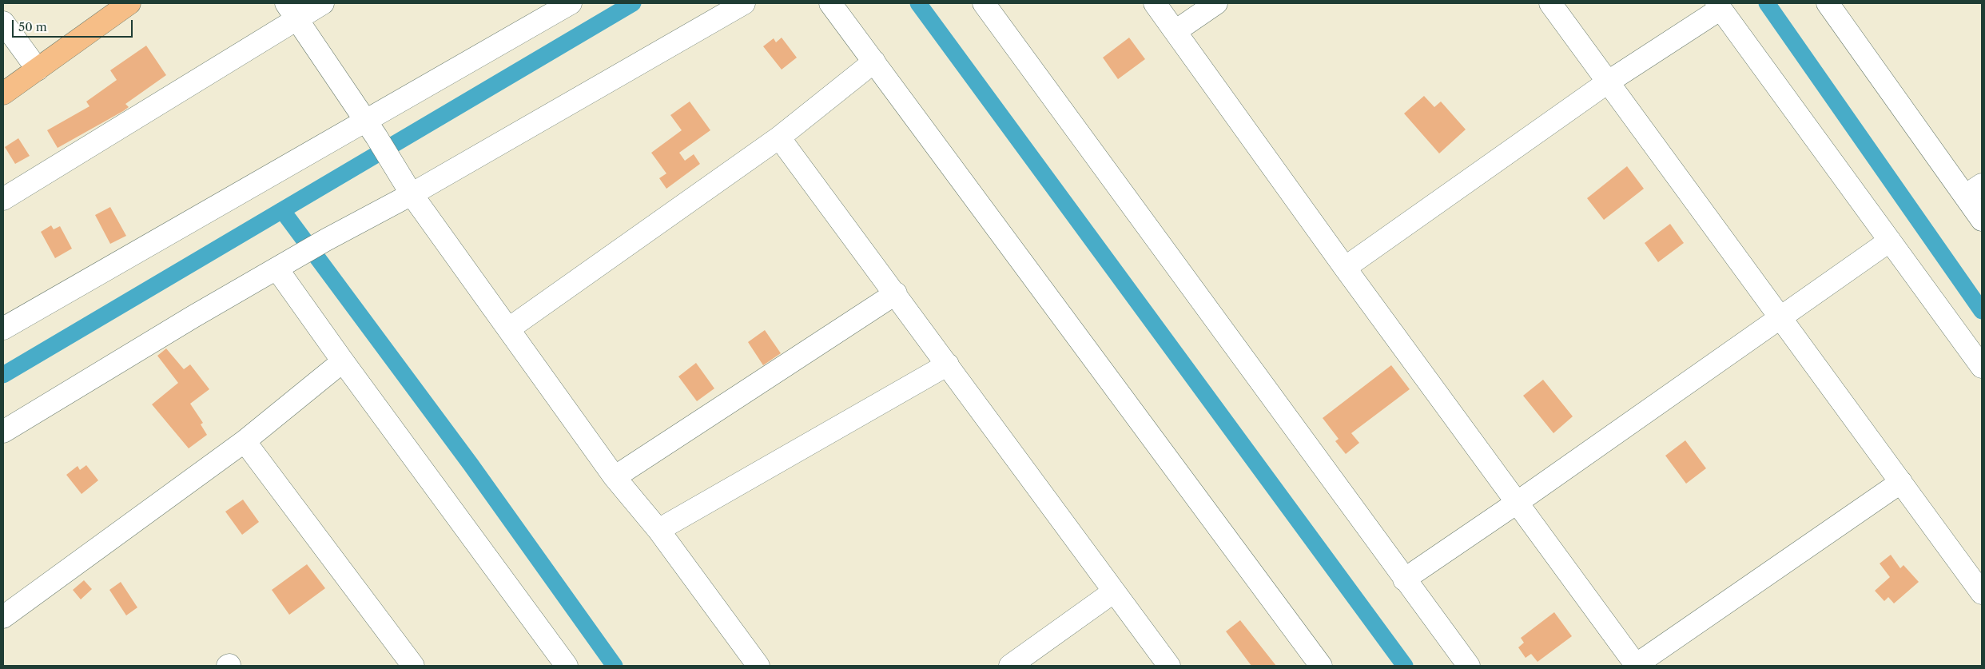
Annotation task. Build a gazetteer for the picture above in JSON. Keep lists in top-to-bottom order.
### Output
{
  "scale_bar": "50 m"
}
